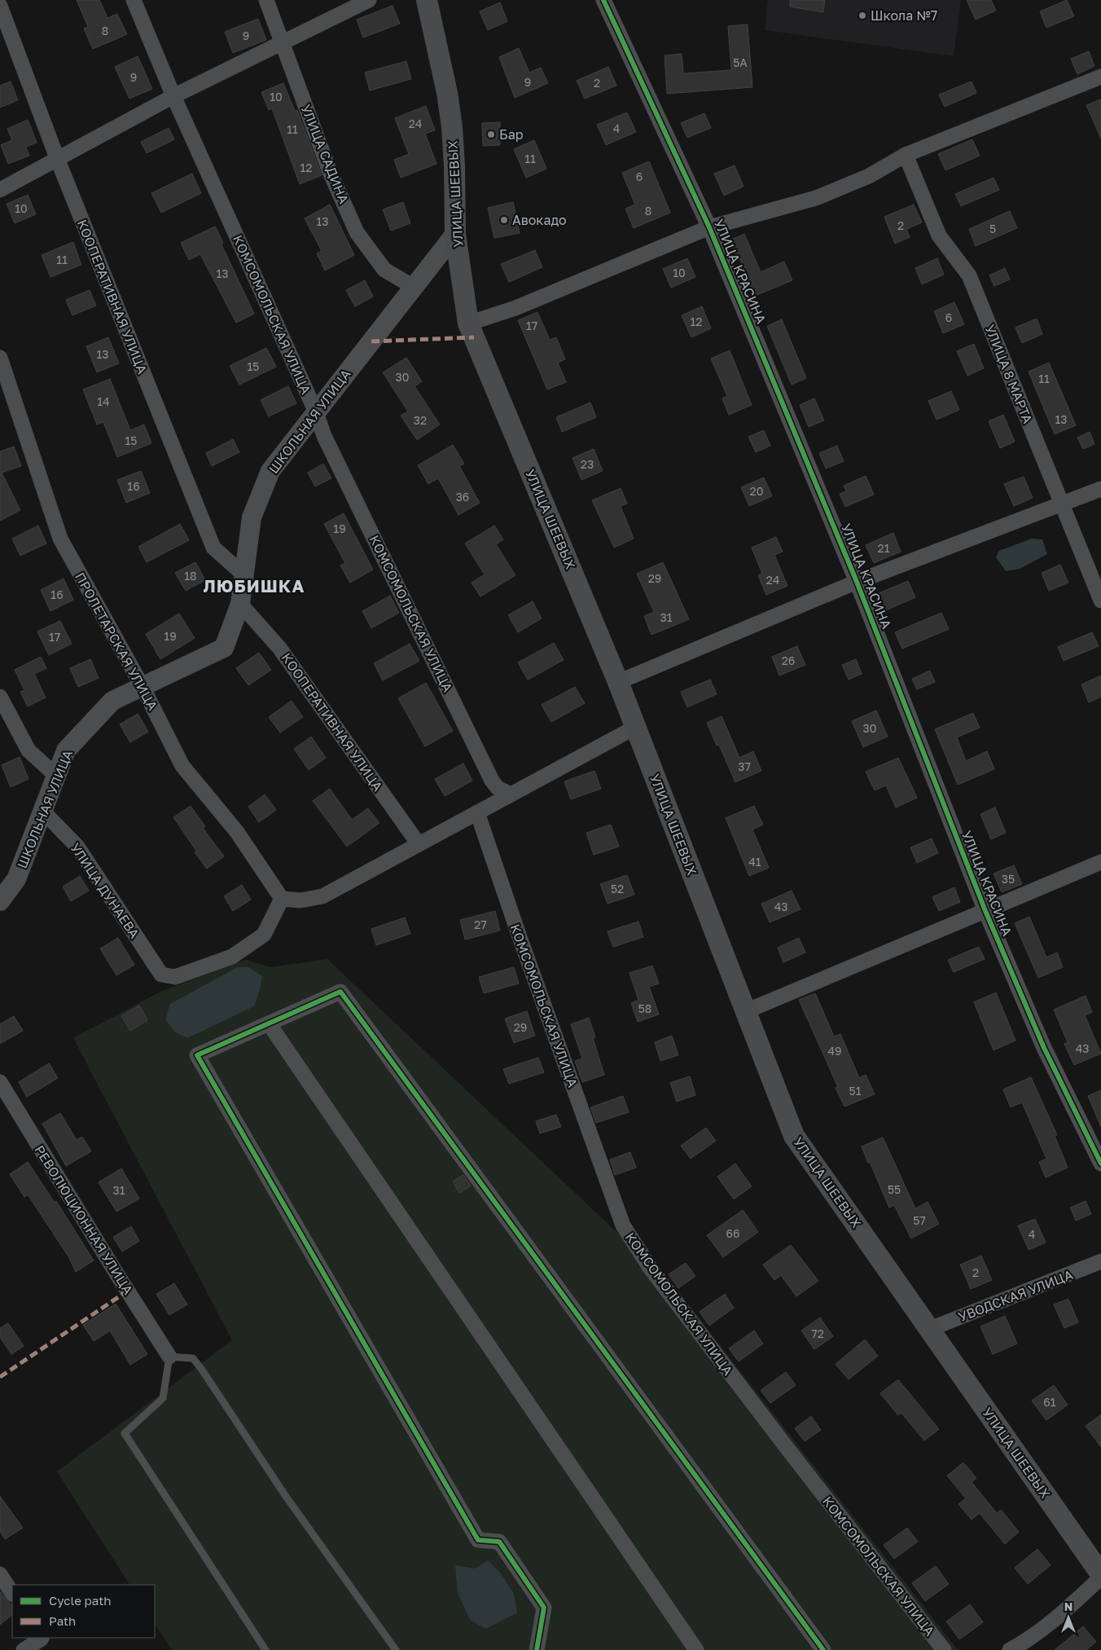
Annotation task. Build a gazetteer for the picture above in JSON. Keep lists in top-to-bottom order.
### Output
{
  "streets": {
    "main road": ["УЛИЦА ШЕЕВЫХ"],
    "street": [
      "УЛИЦА САДИНА",
      "УЛИЦА КРАСИНА",
      "КООПЕРАТИВНАЯ УЛИЦА",
      "КОМСОМОЛЬСКАЯ УЛИЦА",
      "УЛИЦА 8 МАРТА",
      "ШКОЛЬНАЯ УЛИЦА",
      "ПРОЛЕТАРСКАЯ УЛИЦА",
      "УЛИЦА ДУНАЕВА",
      "РЕВОЛЮЦИОННАЯ УЛИЦА",
      "УВОДСКАЯ УЛИЦА"
    ]
  },
  "crossings": [
    ["УЛИЦА САДИНА", "ШКОЛЬНАЯ УЛИЦА"],
    ["УЛИЦА ШЕЕВЫХ", "ШКОЛЬНАЯ УЛИЦА"],
    ["УЛИЦА ШЕЕВЫХ", "УВОДСКАЯ УЛИЦА"],
    ["КООПЕРАТИВНАЯ УЛИЦА", "ШКОЛЬНАЯ УЛИЦА"],
    ["КОМСОМОЛЬСКАЯ УЛИЦА", "ШКОЛЬНАЯ УЛИЦА"],
    ["ШКОЛЬНАЯ УЛИЦА", "ПРОЛЕТАРСКАЯ УЛИЦА"],
    ["ШКОЛЬНАЯ УЛИЦА", "УЛИЦА ДУНАЕВА"],
    ["ПРОЛЕТАРСКАЯ УЛИЦА", "УЛИЦА ДУНАЕВА"]
  ],
  "districts": ["ЛЮБИШКА"],
  "places": ["Школа №7", "Бар", "Авокадо"],
  "house_numbers": [
    "8",
    "9",
    "5А",
    "9",
    "9",
    "2",
    "10",
    "24",
    "4",
    "11",
    "11",
    "12",
    "6",
    "10",
    "8",
    "13",
    "2",
    "5",
    "11",
    "10",
    "13",
    "6",
    "12",
    "17",
    "13",
    "15",
    "30",
    "11",
    "14",
    "13",
    "32",
    "15",
    "23",
    "16",
    "20",
    "36",
    "19",
    "21",
    "18",
    "29",
    "24",
    "16",
    "31",
    "19",
    "17",
    "26",
    "30",
    "37",
    "41",
    "35",
    "52",
    "43",
    "27",
    "58",
    "29",
    "43",
    "49",
    "51",
    "55",
    "31",
    "57",
    "66",
    "4",
    "2",
    "72",
    "61"
  ],
  "legend": ["Cycle path", "Path"],
  "north": "top"
}
